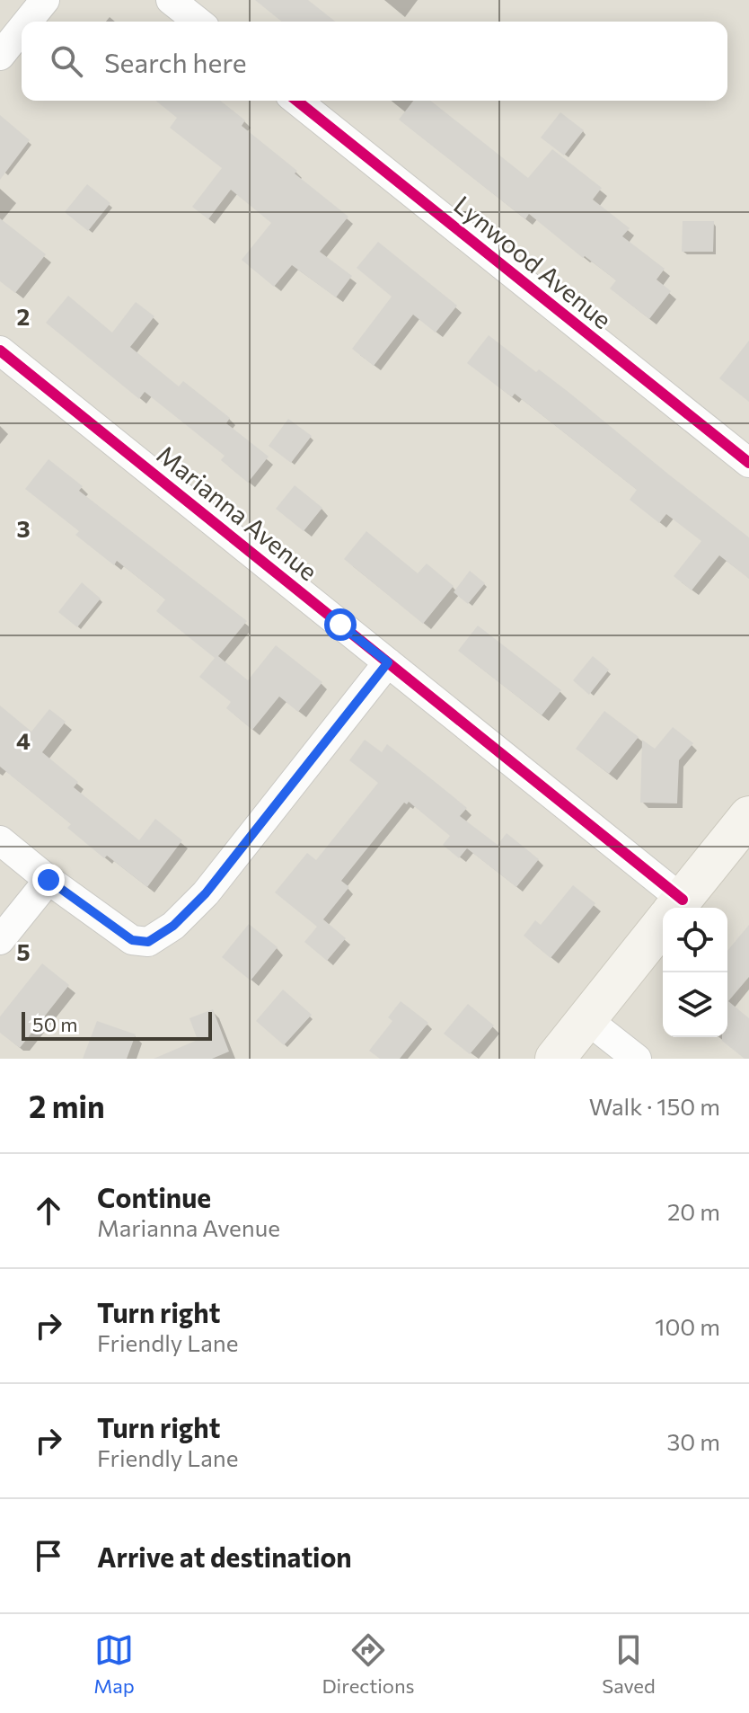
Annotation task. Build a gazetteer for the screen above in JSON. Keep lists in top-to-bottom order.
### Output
{
  "streets": {
    "street": ["Lynwood Avenue", "Marianna Avenue"]
  },
  "scale_bar": "50 m",
  "page": {
    "search": "Search here",
    "scale": "50 m",
    "heading": ["2 min", "Walk · 150 m"],
    "list": [
      ["Continue", "Marianna Avenue", "20 m"],
      ["Turn right", "Friendly Lane", "100 m"],
      ["Turn right", "Friendly Lane", "30 m"],
      "Arrive at destination"
    ],
    "nav": ["Map", "Directions", "Saved"]
  },
  "grid": {
    "rows": [
      "2",
      "3",
      "4",
      "5"
    ]
  }
}
